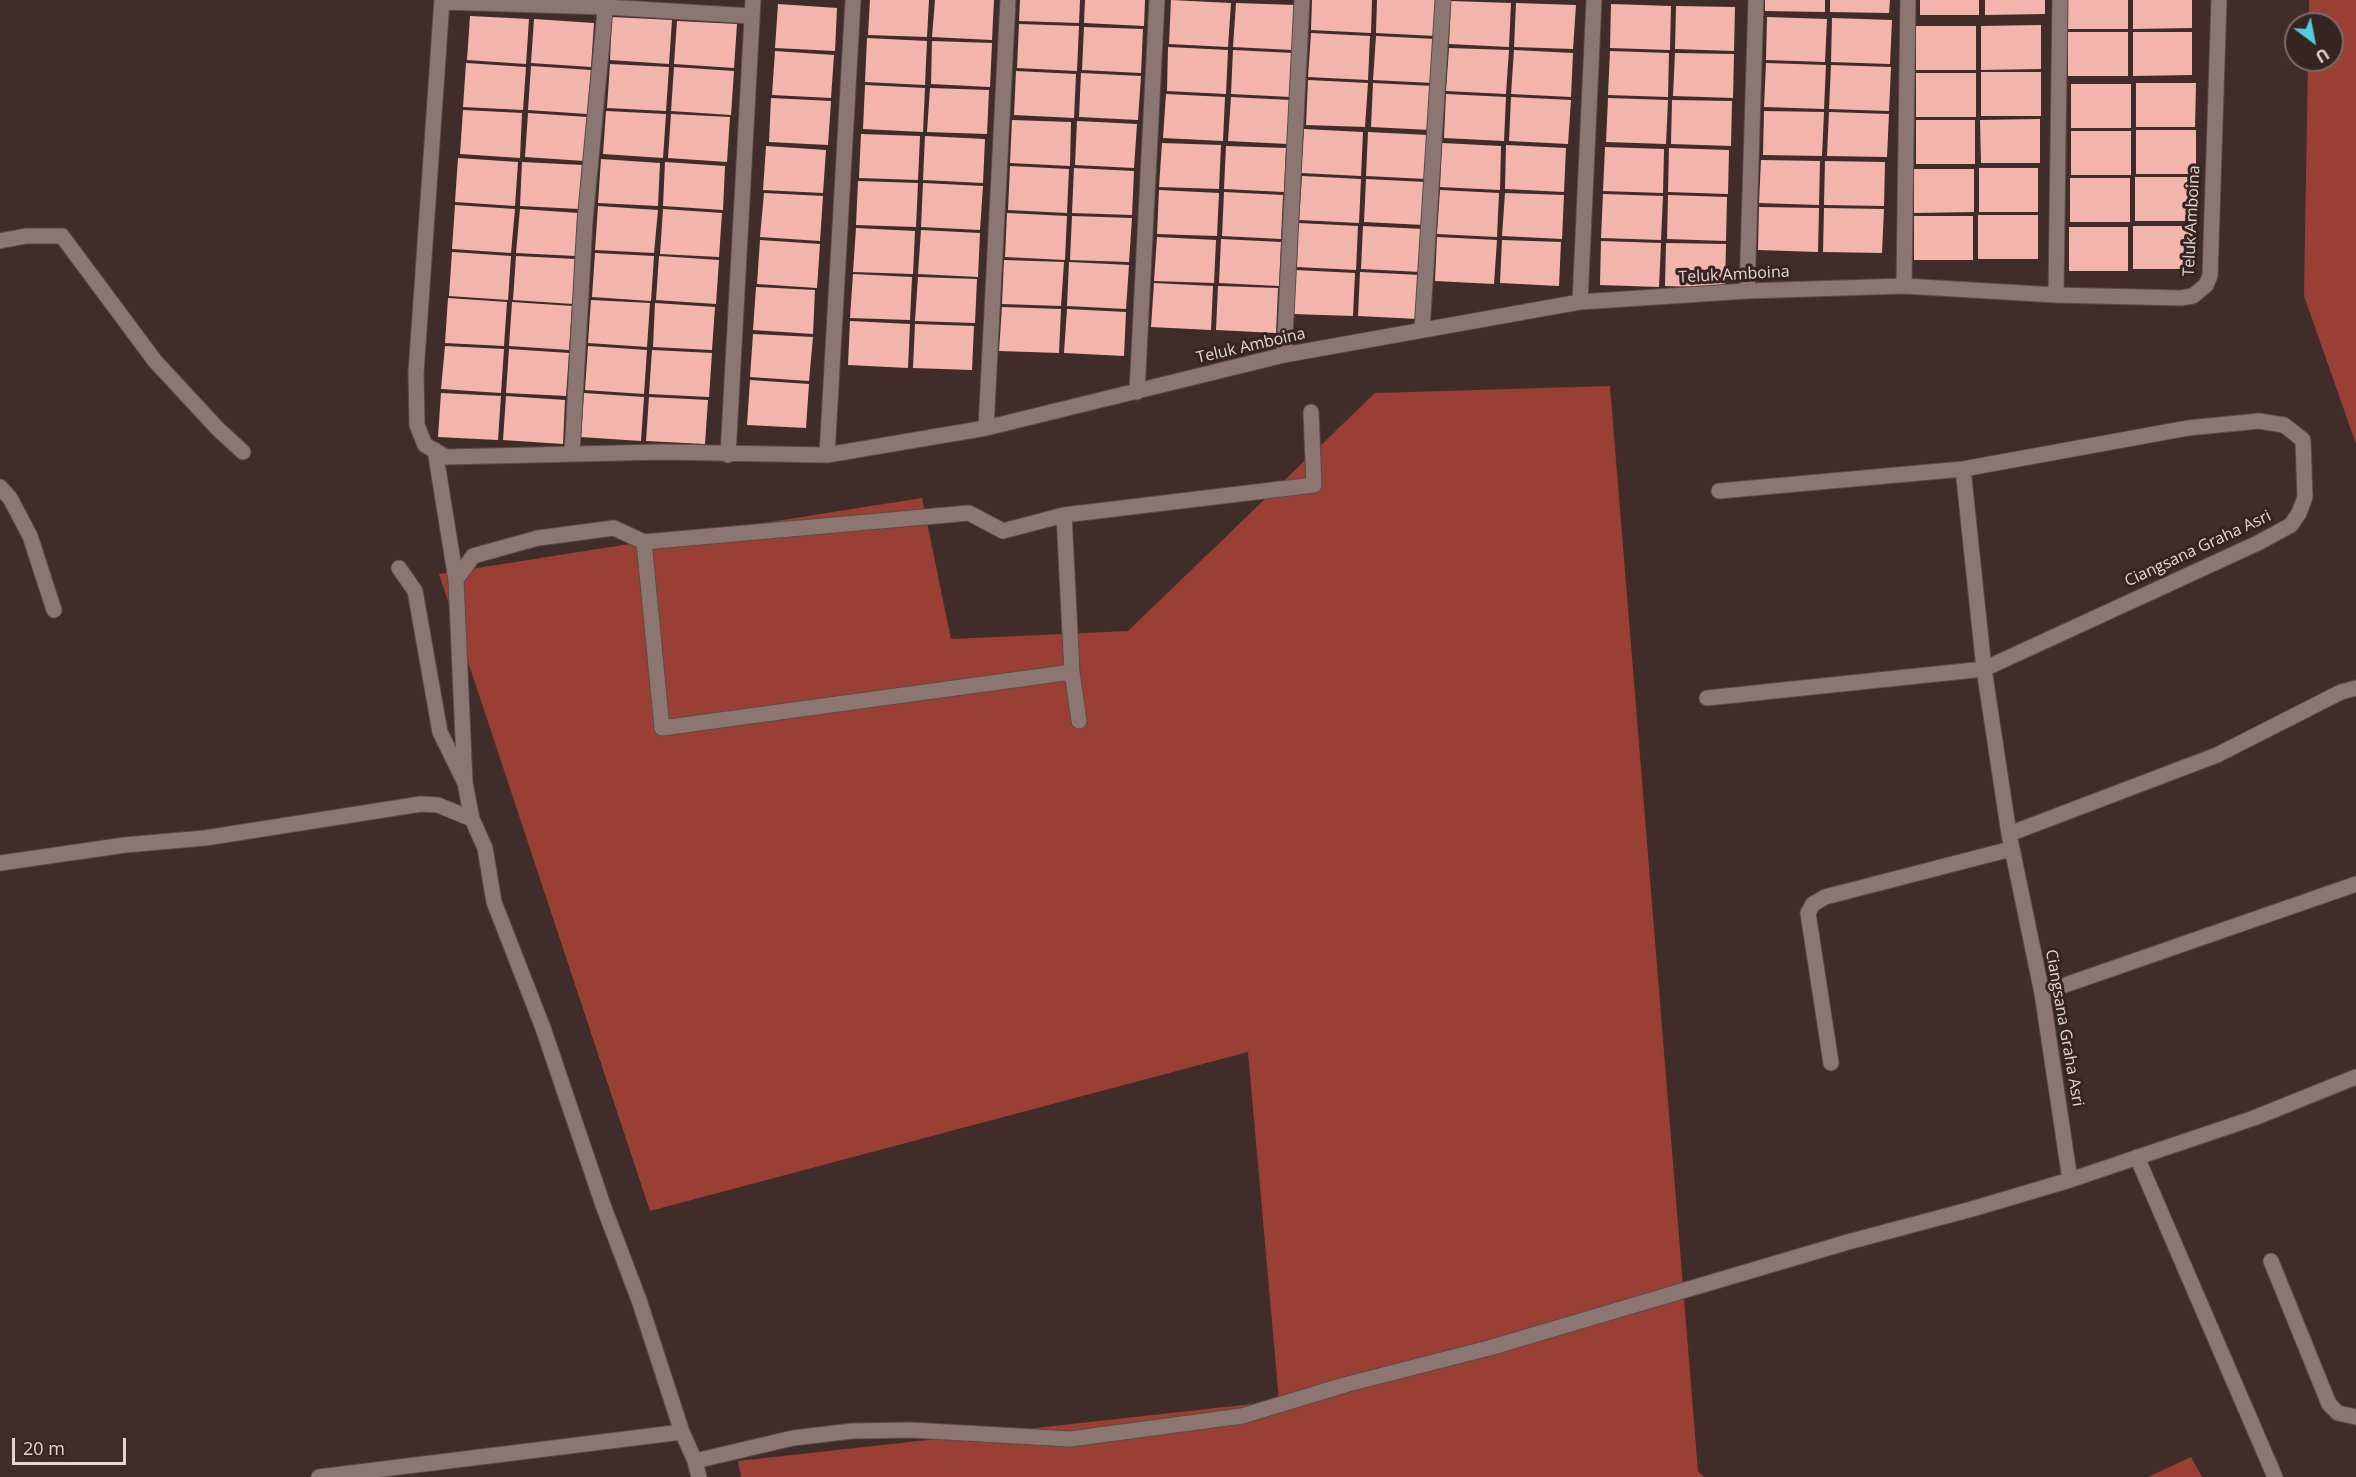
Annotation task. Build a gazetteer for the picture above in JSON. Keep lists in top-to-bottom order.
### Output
{
  "streets": {
    "street": ["Teluk Amboina", "Ciangsana Graha Asri"]
  },
  "scale_bar": "20 m",
  "north": "bottom right"
}
